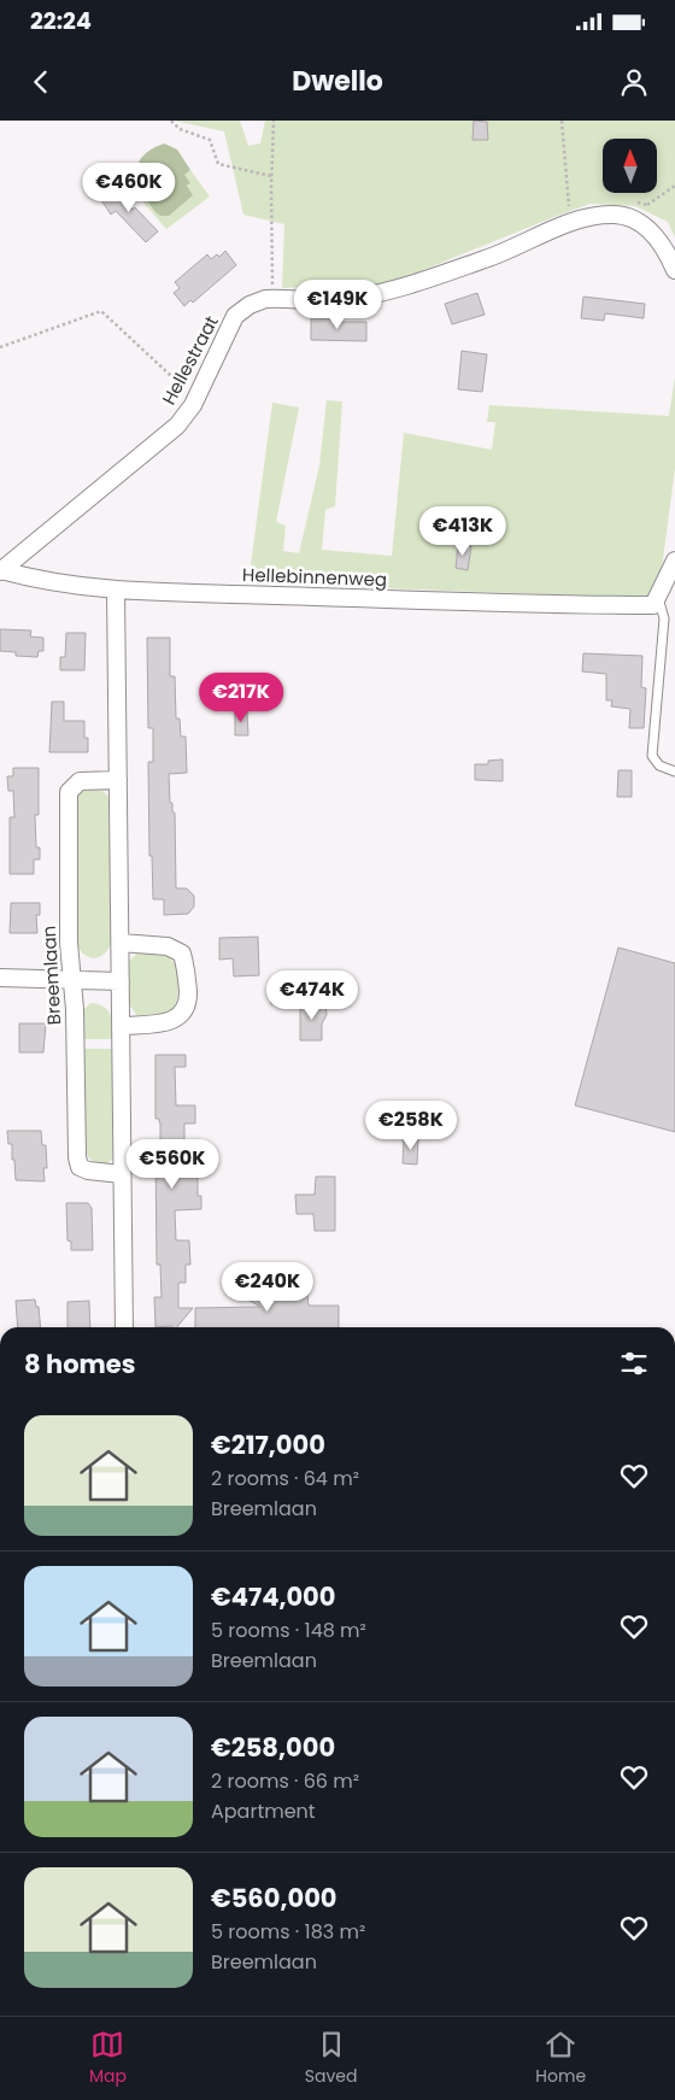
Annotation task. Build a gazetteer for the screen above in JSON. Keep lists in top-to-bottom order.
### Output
{
  "streets": {
    "street": ["Hellestraat", "Hellebinnenweg", "Breemlaan"]
  },
  "crossings": [
    ["Hellestraat", "Hellebinnenweg"]
  ],
  "north": "top",
  "page": {
    "status": "22:24",
    "header": "Dwello",
    "price": [
      "€460K",
      "€149K",
      "€413K",
      "€217K",
      "€474K",
      "€258K",
      "€560K",
      "€240K"
    ],
    "heading": "8 homes",
    "list": [
      {
        "name": "€217,000",
        "note": "2 rooms · 64 m² · Breemlaan"
      },
      {
        "name": "€474,000",
        "note": "5 rooms · 148 m² · Breemlaan"
      },
      {
        "name": "€258,000",
        "note": "2 rooms · 66 m² · Apartment"
      },
      {
        "name": "€560,000",
        "note": "5 rooms · 183 m² · Breemlaan"
      }
    ],
    "tabs": ["Map", "Saved", "Home"]
  }
}
